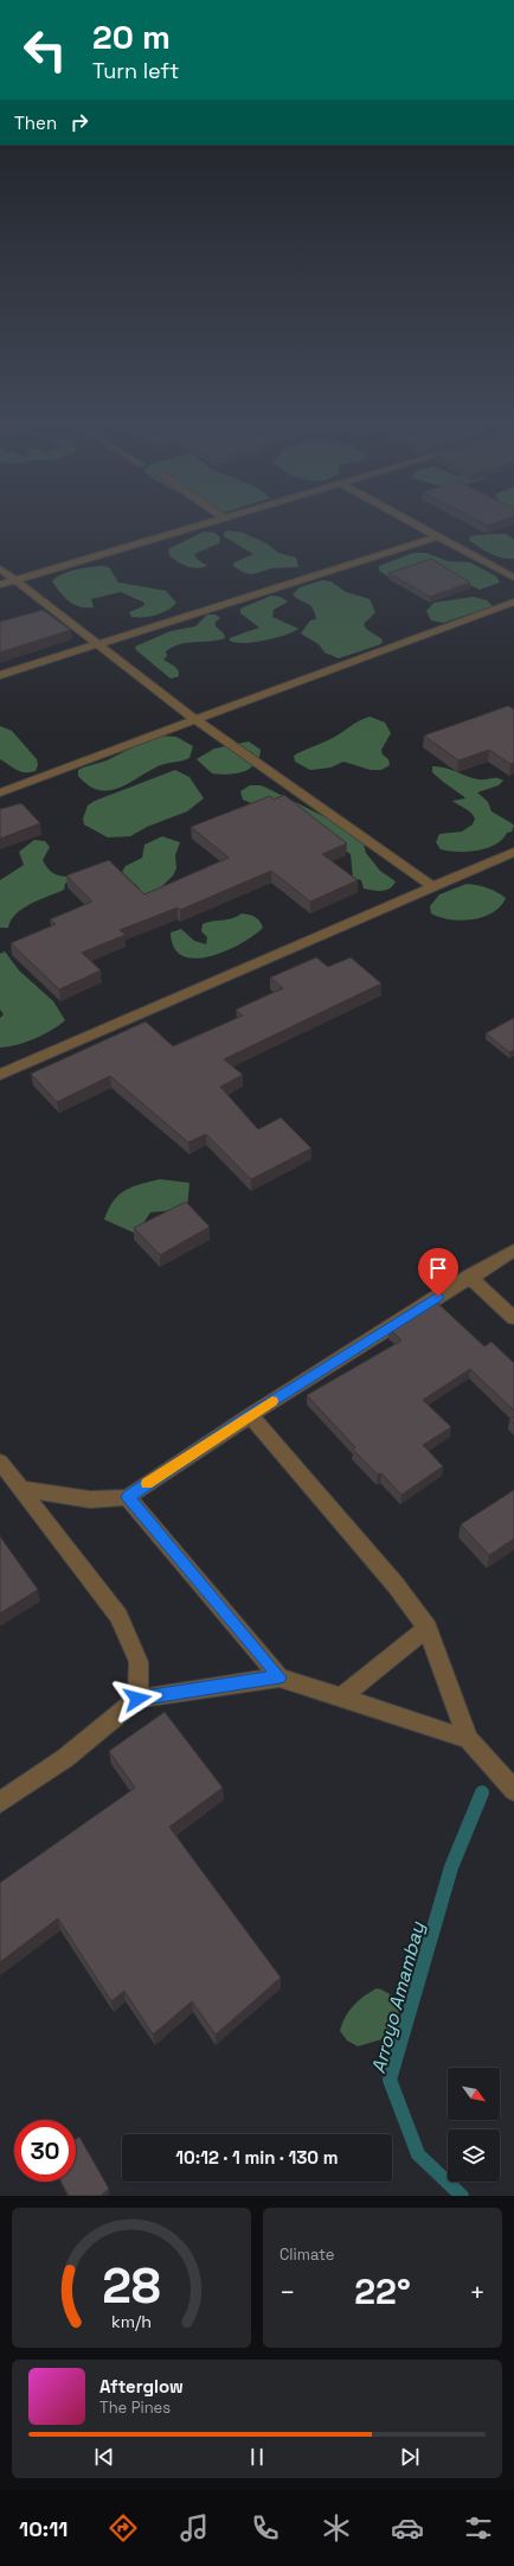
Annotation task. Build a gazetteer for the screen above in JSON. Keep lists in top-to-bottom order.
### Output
{
  "water": ["Arroyo Amambay"],
  "north": "bottom right",
  "page": {
    "turn": ["20 m", "Turn left"],
    "then": "Then",
    "limit": "30",
    "trip": "10:12 · 1 min · 130 m",
    "tile": "Climate",
    "heat": ["−", "22°", "+"],
    "song": ["Afterglow", "The Pines"],
    "tabs": "10:11",
    "gauge": ["28", "km/h"]
  }
}
